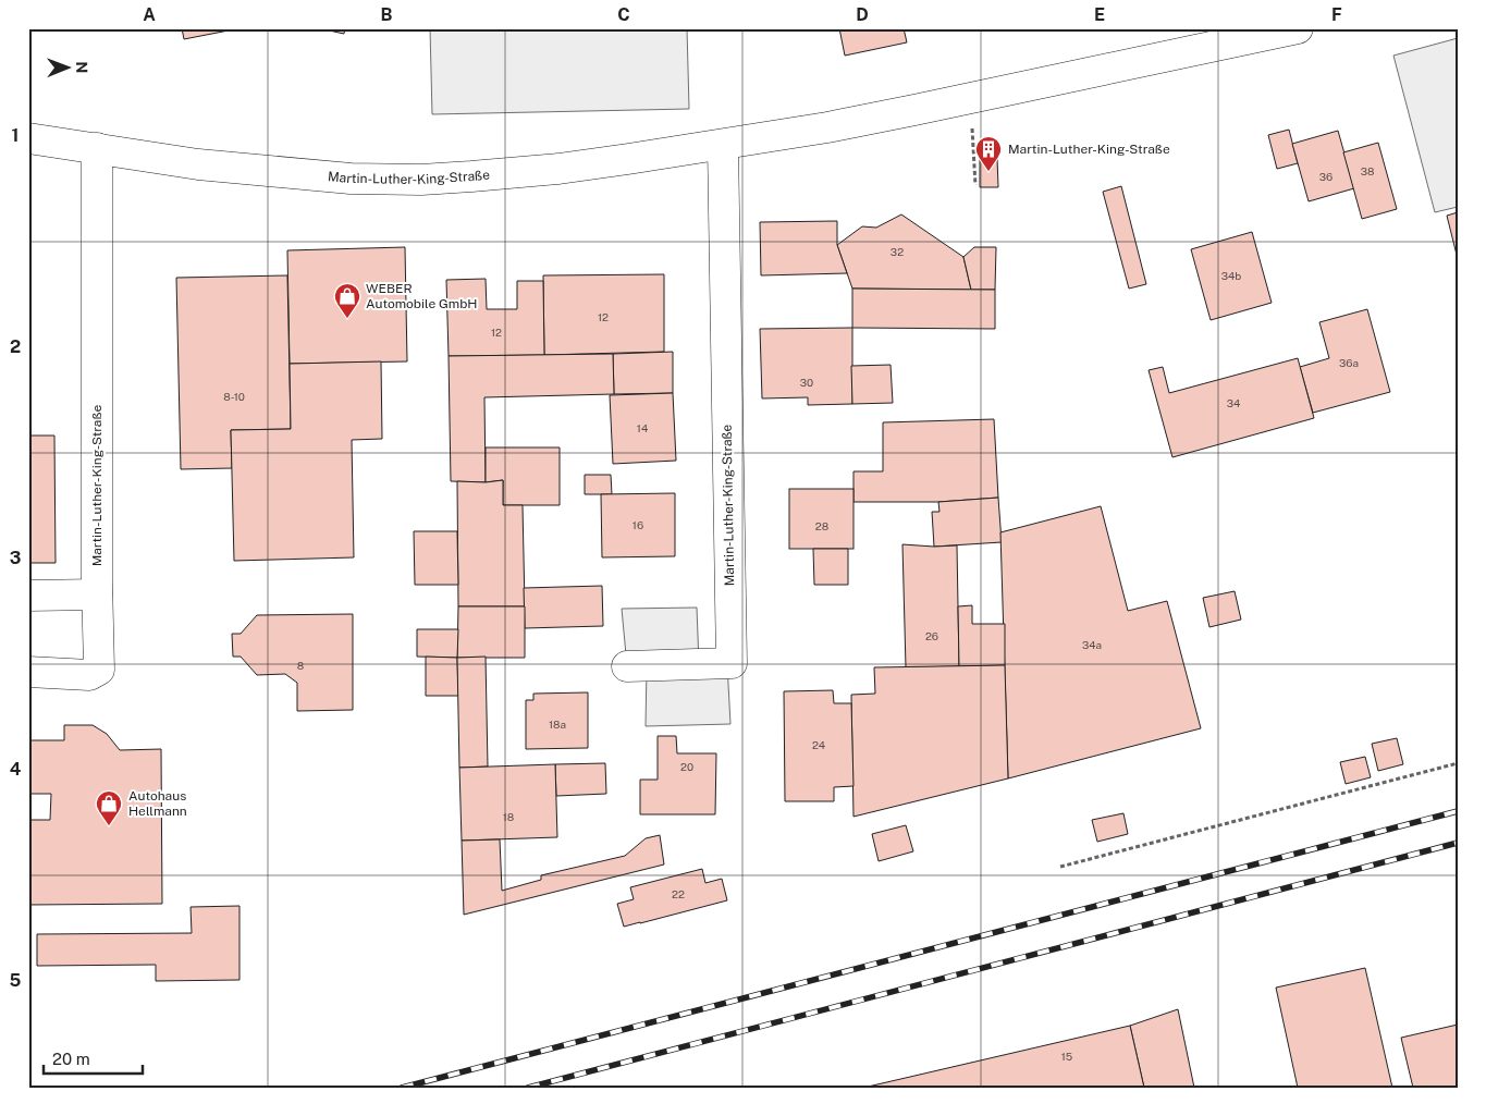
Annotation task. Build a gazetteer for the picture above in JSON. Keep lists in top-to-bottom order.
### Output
{
  "streets": {
    "street": ["Martin-Luther-King-Straße"]
  },
  "places": {
    "building": ["Martin-Luther-King-Straße"],
    "shop": ["WEBER Automobile GmbH", "Autohaus Hellmann"]
  },
  "house_numbers": [
    "38",
    "36",
    "32",
    "34b",
    "12",
    "12",
    "36a",
    "30",
    "8-10",
    "34",
    "14",
    "16",
    "28",
    "26",
    "34a",
    "8",
    "18a",
    "24",
    "20",
    "18",
    "22",
    "15"
  ],
  "scale_bar": "20 m",
  "north": "right",
  "grid": {
    "columns": [
      "A",
      "B",
      "C",
      "D",
      "E",
      "F"
    ],
    "rows": [
      "1",
      "2",
      "3",
      "4",
      "5"
    ]
  }
}
